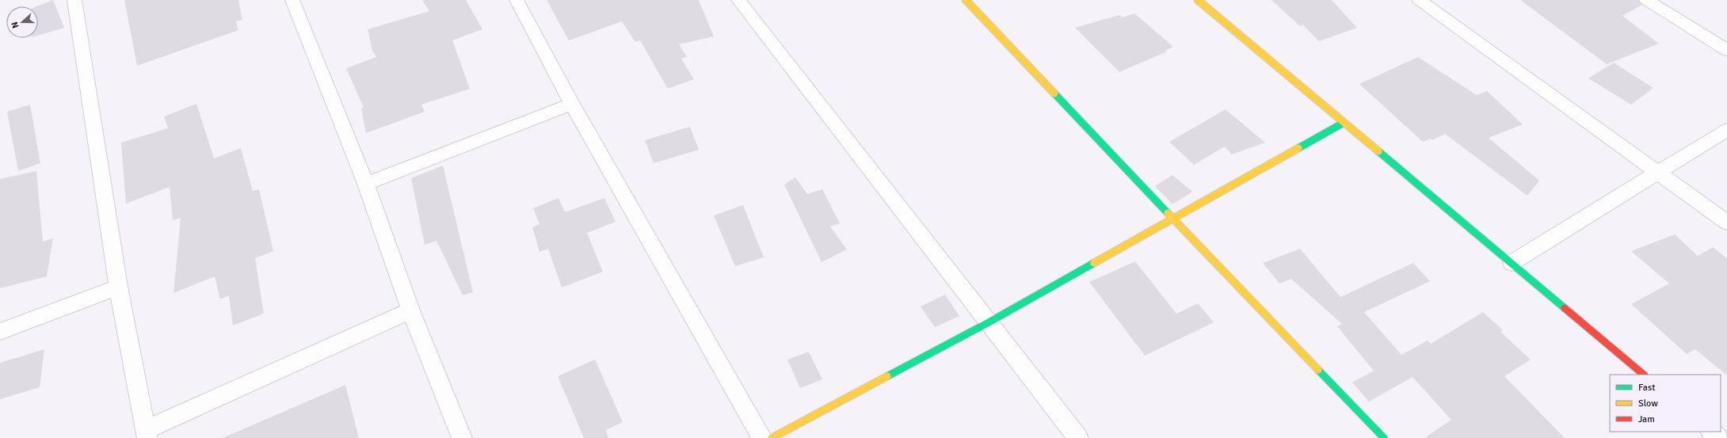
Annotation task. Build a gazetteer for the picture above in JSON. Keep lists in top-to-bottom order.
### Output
{
  "legend": ["Fast", "Slow", "Jam"],
  "north": "left"
}
